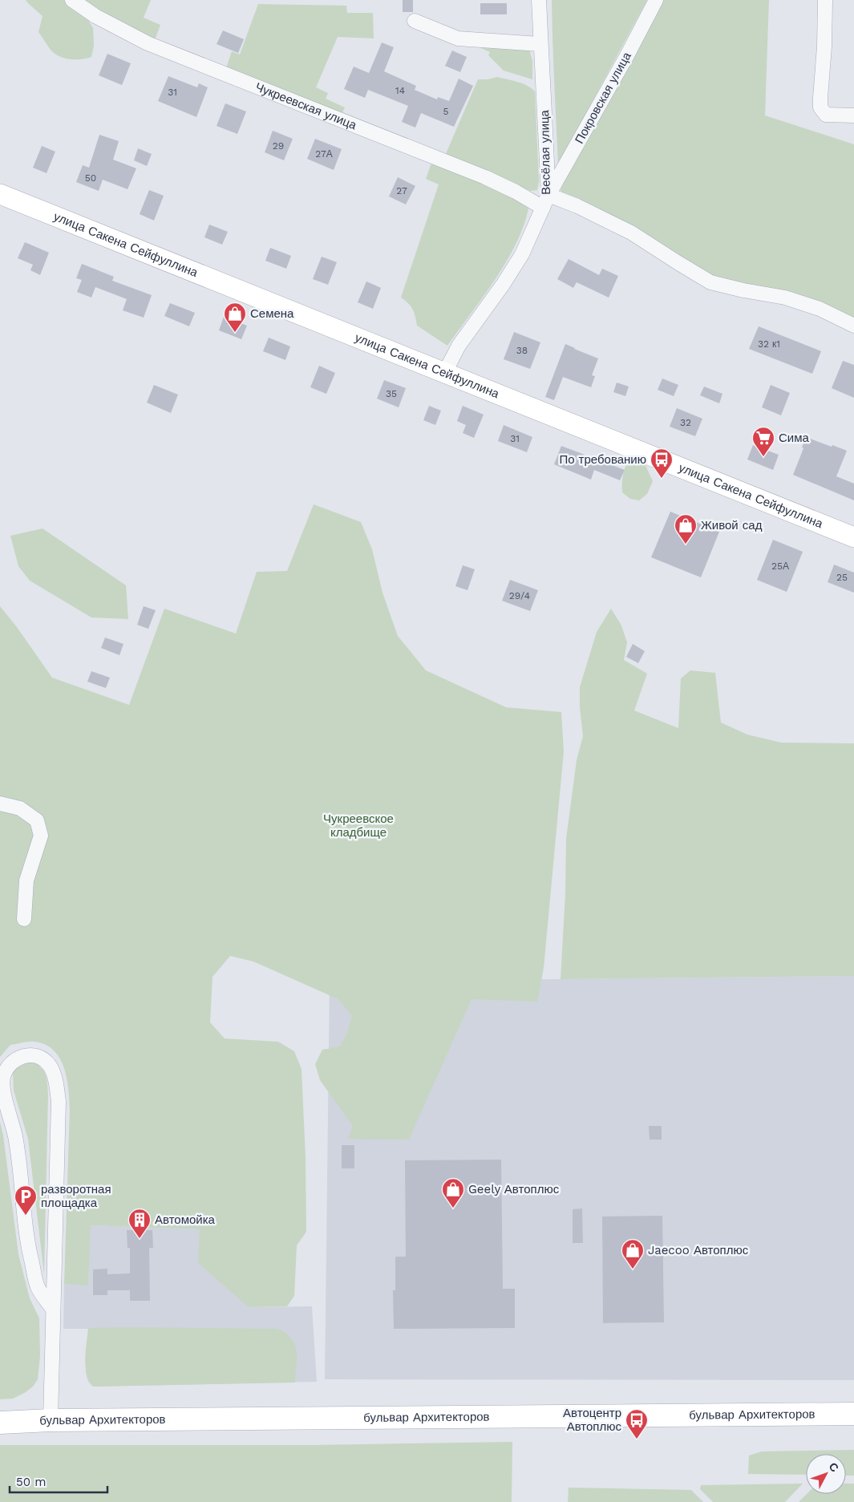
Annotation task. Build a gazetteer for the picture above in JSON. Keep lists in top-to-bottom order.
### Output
{
  "streets": {
    "main road": ["улица Сакена Сейфуллина", "бульвар Архитекторов"],
    "street": ["Покровская улица", "Чукреевская улица", "Весёлая улица"]
  },
  "crossings": [
    ["Покровская улица", "Весёлая улица"],
    ["Чукреевская улица", "Весёлая улица"],
    ["Весёлая улица", "улица Сакена Сейфуллина"]
  ],
  "parks": ["Чукреевское кладбище"],
  "places": {
    "shop": [
      "Семена",
      "Живой сад",
      "Geely Автоплюс",
      "Jaecoo Автоплюс"
    ],
    "supermarket": ["Сима"],
    "bus stop": ["По требованию", "Автоцентр Автоплюс"],
    "parking": ["разворотная площадка"],
    "building": ["Автомойка"]
  },
  "house_numbers": [
    "14",
    "31",
    "5",
    "29",
    "27А",
    "50",
    "27",
    "32 к1",
    "38",
    "35",
    "32",
    "31",
    "25А",
    "25",
    "29/4"
  ],
  "scale_bar": "50 m",
  "north": "top right"
}
